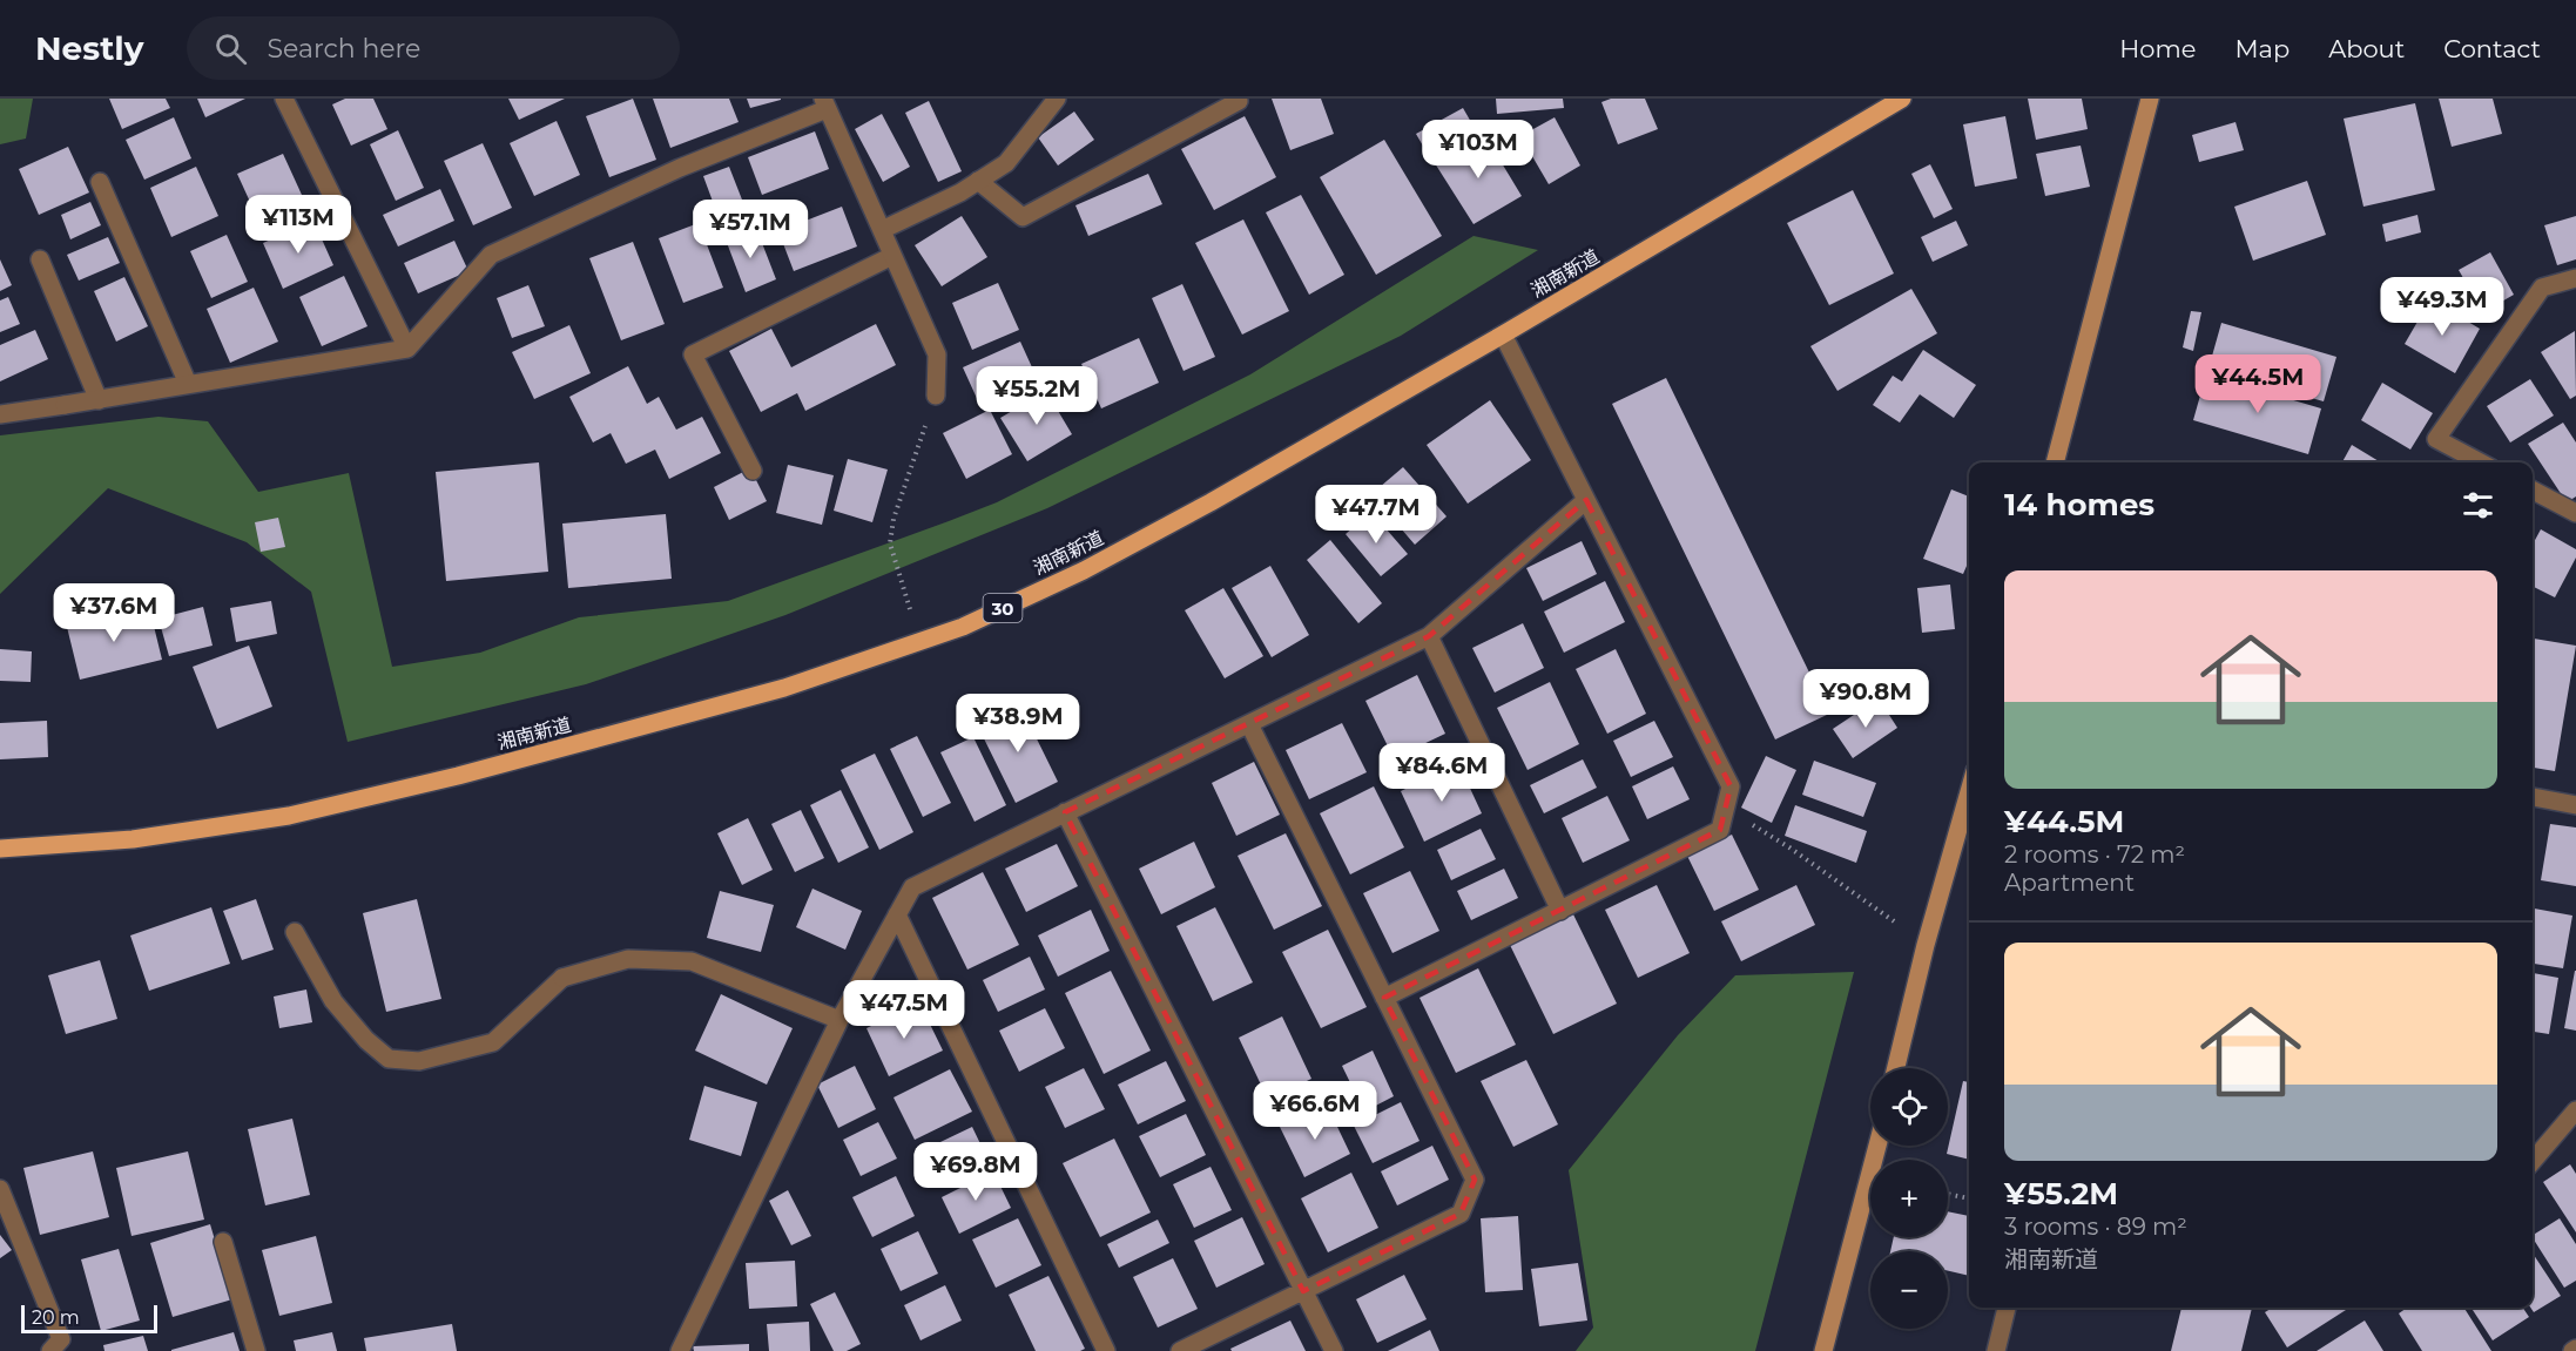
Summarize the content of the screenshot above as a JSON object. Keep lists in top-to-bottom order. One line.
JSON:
{"streets":{"main road":["湘南新道","30"]},"scale_bar":"20 m","page":{"header":"Nestly","search":"Search here","nav":["Home","Map","About","Contact"],"price":["¥103M","¥113M","¥57.1M","¥49.3M","¥44.5M","¥55.2M","¥47.7M","¥37.6M","¥90.8M","¥38.9M","¥84.6M","¥47.5M","¥66.6M","¥69.8M"],"heading":"14 homes","list":[{"name":"¥44.5M","note":"2 rooms · 72 m² · Apartment"},{"name":"¥55.2M","note":"3 rooms · 89 m² · 湘南新道"}],"map_buttons":["+","−"],"scale":"20 m"}}
